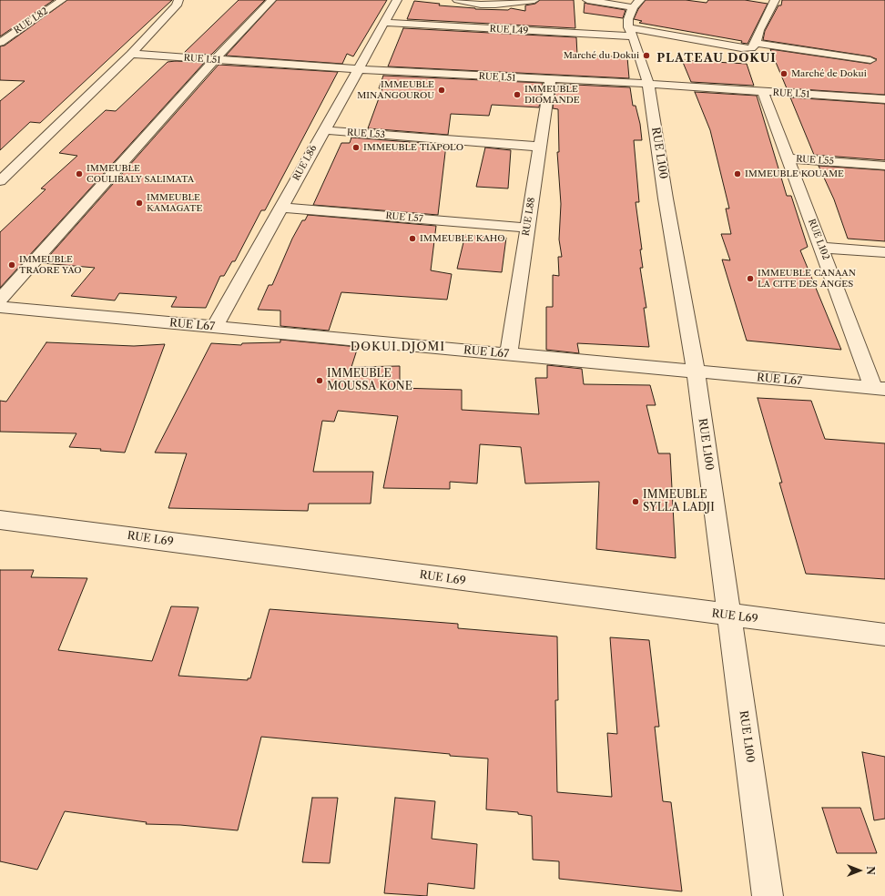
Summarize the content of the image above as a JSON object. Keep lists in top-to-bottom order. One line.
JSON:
{"streets":{"street":["RUE L82","RUE L49","RUE L51","RUE L53","RUE L100","RUE L55","RUE L86","RUE L88","RUE L57","RUE L102","RUE L67","RUE L69"]},"crossings":[["RUE L49","RUE L100"],["RUE L49","RUE L86"],["RUE L51","RUE L100"],["RUE L51","RUE L86"],["RUE L51","RUE L88"],["RUE L51","RUE L102"],["RUE L53","RUE L86"],["RUE L53","RUE L88"],["RUE L100","RUE L67"],["RUE L100","RUE L69"],["RUE L55","RUE L102"],["RUE L86","RUE L57"],["RUE L86","RUE L67"],["RUE L88","RUE L57"],["RUE L88","RUE L67"],["RUE L102","RUE L67"]],"districts":["PLATEAU DOKUI","DOKUI DJOMI"],"places":["Marché du Dokui","Marché de Dokui","IMMEUBLE MINANGOUROU","IMMEUBLE DIOMANDE","IMMEUBLE TIAPOLO","IMMEUBLE COULIBALY SALIMATA","IMMEUBLE KOUAME","IMMEUBLE KAMAGATE","IMMEUBLE KAHO","IMMEUBLE TRAORE YAO","IMMEUBLE CANAAN LA CITE DES ANGES","IMMEUBLE MOUSSA KONE","IMMEUBLE SYLLA LADJI"],"north":"right"}
